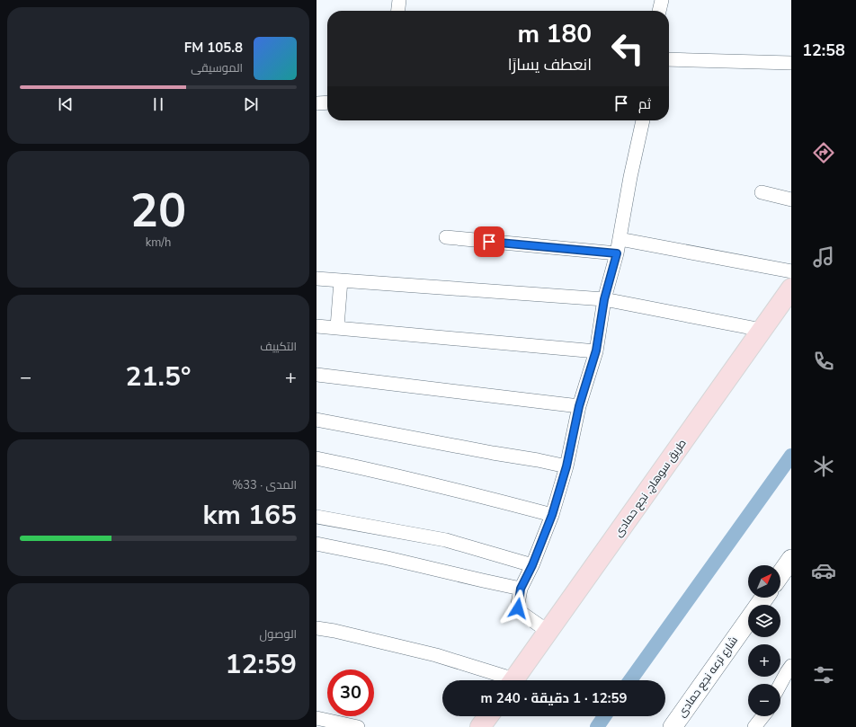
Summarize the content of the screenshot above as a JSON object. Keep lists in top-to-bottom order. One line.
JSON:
{"streets":{"main road":["طريق سوهاج, نجع حمادى"],"street":["شارع ترعه نجع حمادى"]},"north":"top right","page":{"tabs":"12:58","turn":["180 m","انعطف يسارًا"],"song":["105.8 FM","الموسيقى"],"then":"ثم","tile":[["20","km/h"],"التكييف",["المدى · 33%","165 km"],["الوصول","12:59"]],"heat":["−","21.5°","+"],"map_buttons":["+","−"],"limit":"30","trip":"12:59 · 1 دقيقة · 240 m"}}
